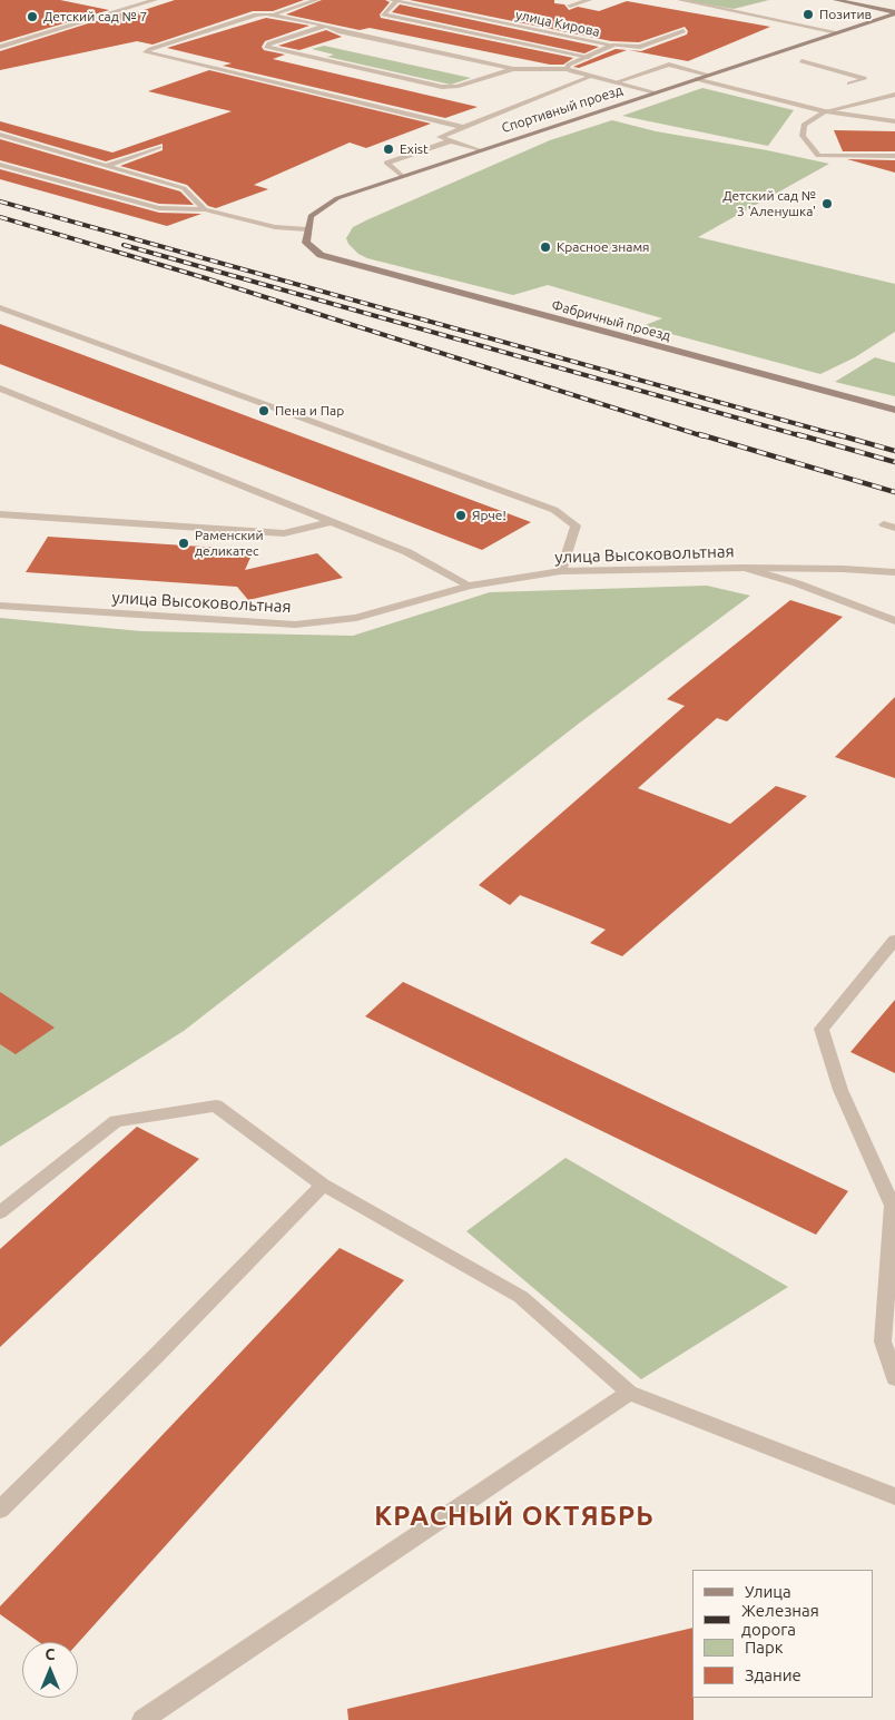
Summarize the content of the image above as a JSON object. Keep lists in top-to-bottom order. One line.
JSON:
{"streets":{"main road":["Спортивный проезд","Фабричный проезд"],"street":["улица Кирова","улица Высоковольтная"]},"crossings":[["Спортивный проезд","Фабричный проезд"]],"districts":["КРАСНЫЙ ОКТЯБРЬ"],"places":["Позитив","Детский сад № 7","Exist","Детский сад № 3 'Аленушка'","Красное знамя","Пена и Пар","Ярче!","Раменский деликатес"],"legend":["Улица","Железная дорога","Парк","Здание"],"north":"top"}
